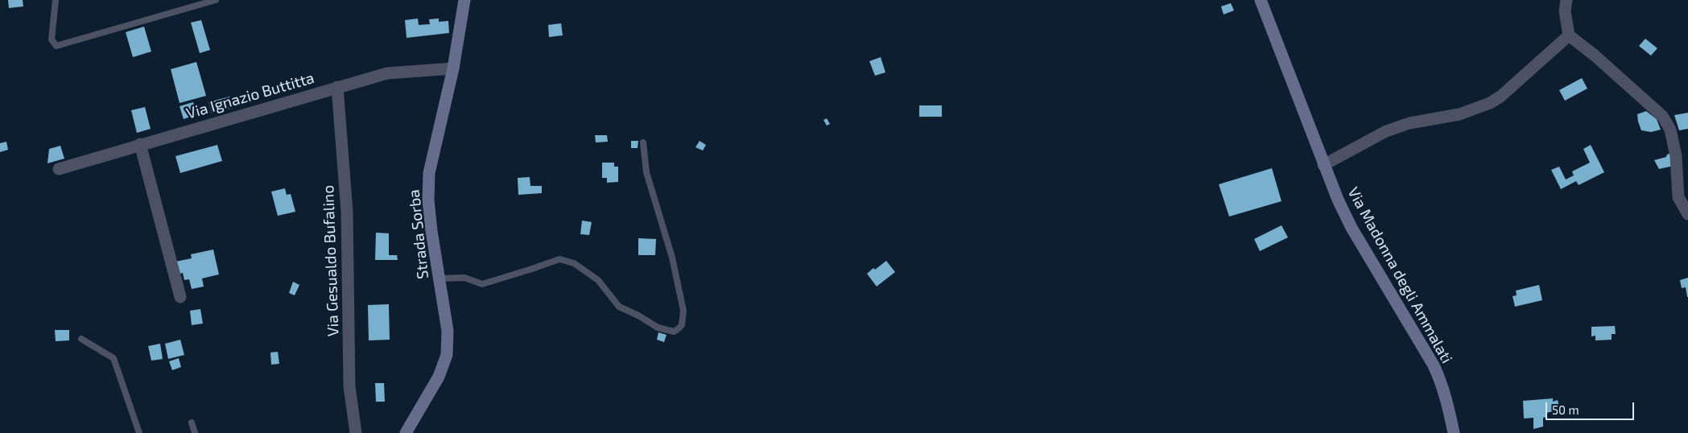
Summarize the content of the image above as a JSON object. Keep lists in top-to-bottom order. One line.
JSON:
{"streets":{"street":["Via Ignazio Buttitta","Strada Sorba","Via Gesualdo Bufalino","Via Madonna degli Ammalati"]},"crossings":[["Via Ignazio Buttitta","Strada Sorba"],["Via Ignazio Buttitta","Via Gesualdo Bufalino"]],"scale_bar":"50 m"}
